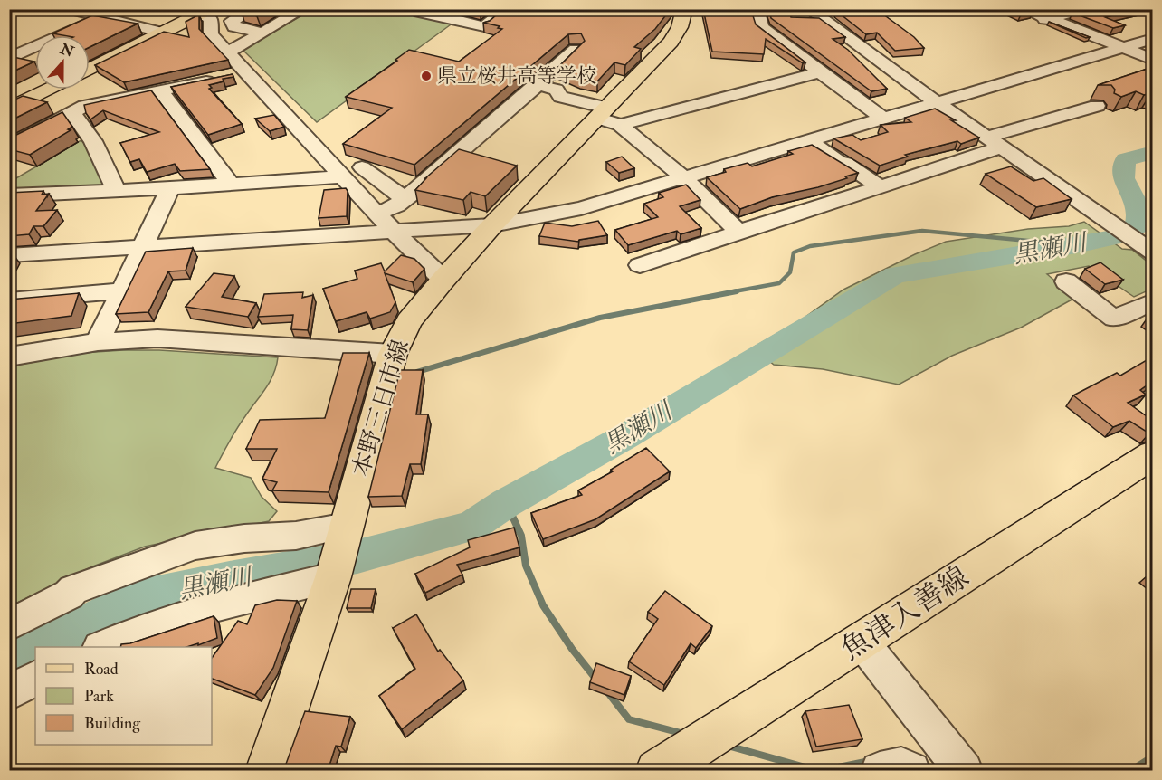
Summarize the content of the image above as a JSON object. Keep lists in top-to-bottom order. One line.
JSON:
{"streets":{"main road":["本野三日市線","魚津入善線"]},"water":["黒瀬川"],"places":["県立桜井高等学校"],"legend":["Road","Park","Building"],"north":"top"}
